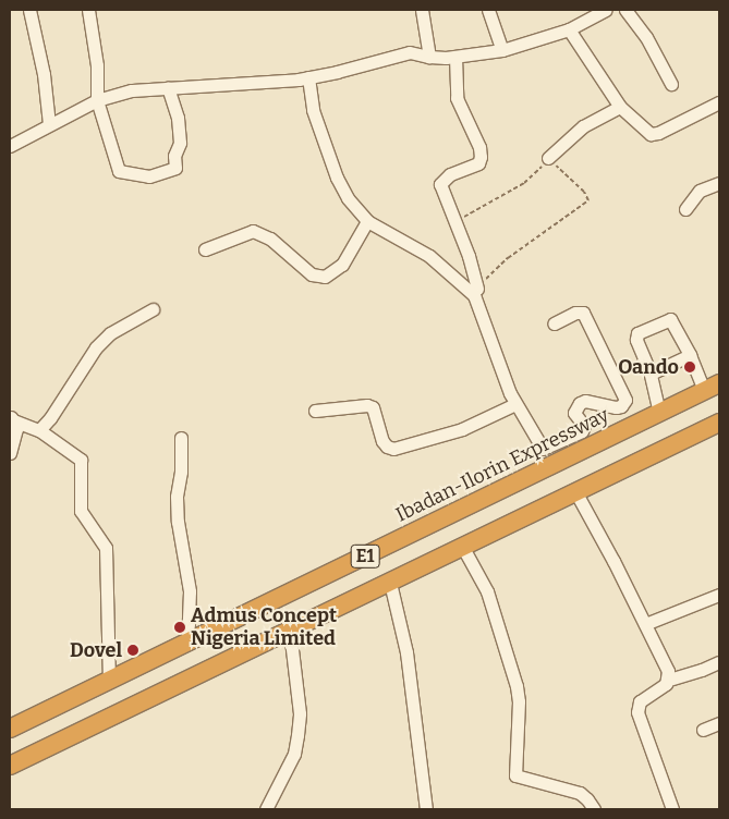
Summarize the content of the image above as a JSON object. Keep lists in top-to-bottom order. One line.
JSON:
{"streets":{"highway":["Ibadan-Ilorin Expressway","E1"]},"places":["Oando","Admus Concept Nigeria Limited","Dovel"]}
